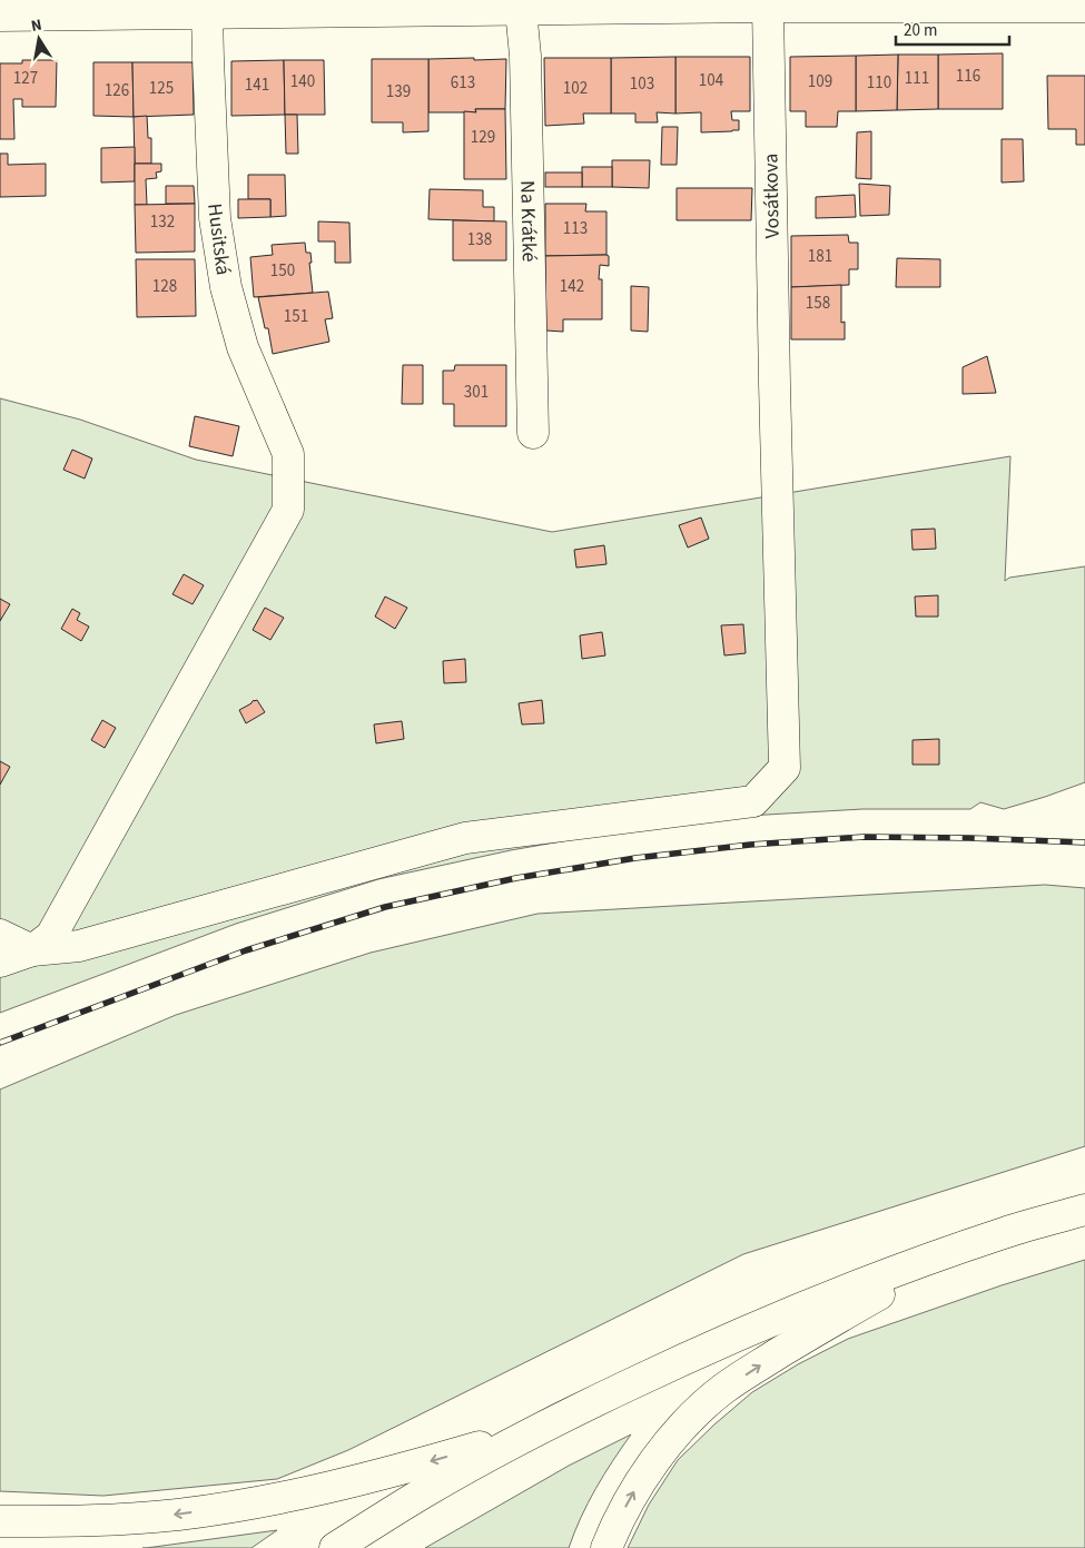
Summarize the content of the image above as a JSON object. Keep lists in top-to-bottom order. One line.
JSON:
{"streets":{"street":["Vosátkova","Na Krátké","Husitská"]},"crossings":[["Vosátkova","Husitská"]],"house_numbers":["116","127","111","104","140","109","613","110","103","141","125","102","126","139","129","132","113","138","181","150","128","142","158","151","301"],"scale_bar":"20 m","north":"top"}
